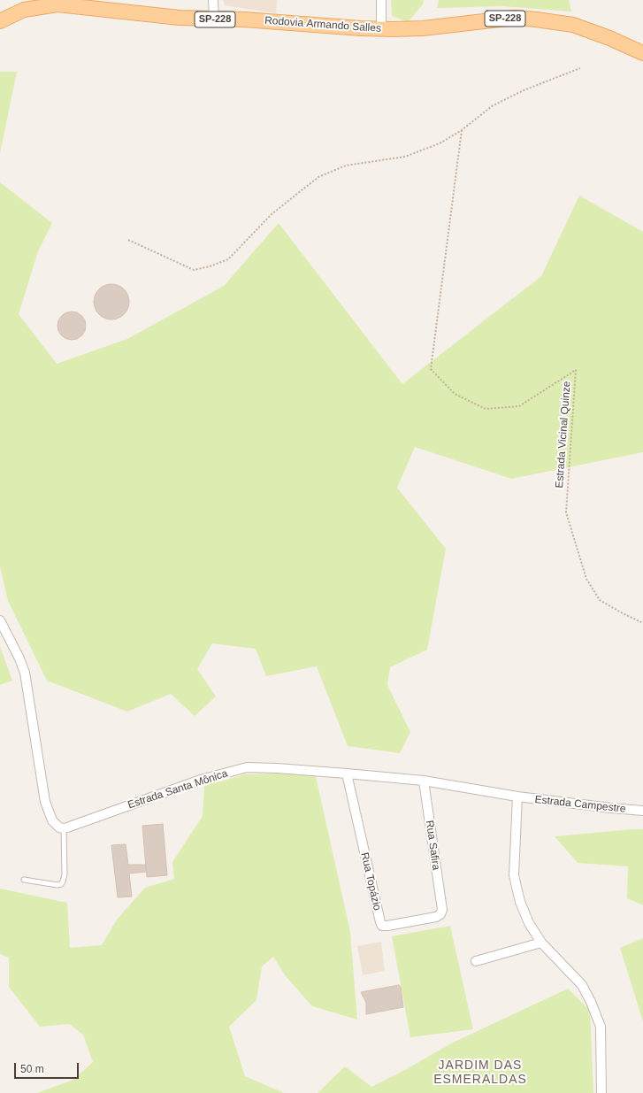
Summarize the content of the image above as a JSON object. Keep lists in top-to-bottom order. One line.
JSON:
{"streets":{"main road":["SP-228","Rodovia Armando Salles"],"street":["Estrada Santa Mônica","Estrada Campestre","Rua Safira","Rua Topázio"],"path":["Estrada Vicinal Quinze"]},"crossings":[["Estrada Santa Mônica","Estrada Campestre"],["Estrada Santa Mônica","Rua Safira"],["Estrada Santa Mônica","Rua Topázio"],["Rua Safira","Rua Topázio"]],"districts":["JARDIM DAS ESMERALDAS"],"scale_bar":"50 m"}
